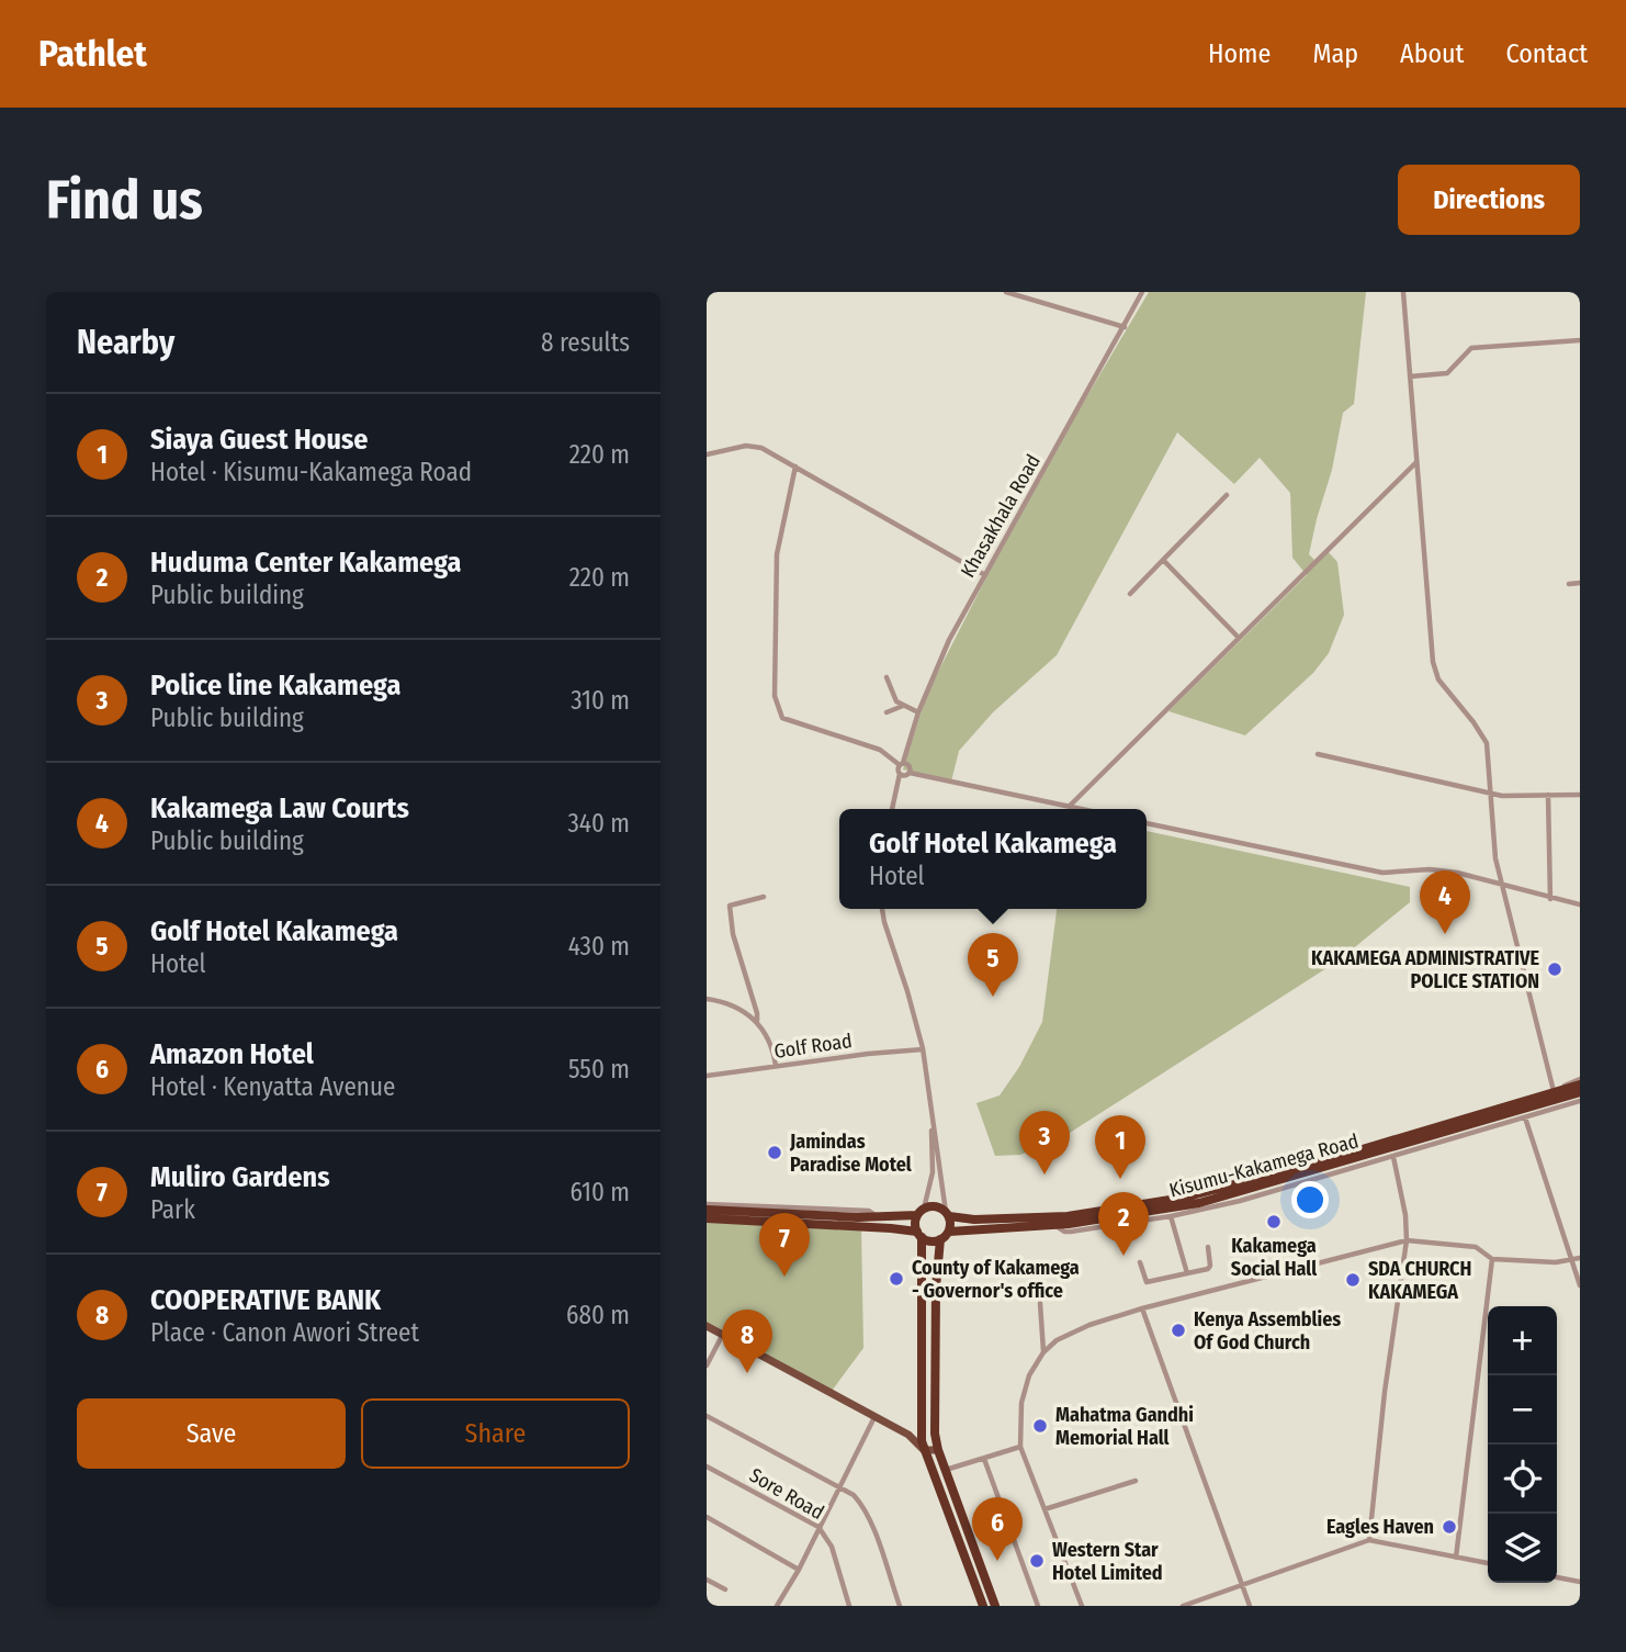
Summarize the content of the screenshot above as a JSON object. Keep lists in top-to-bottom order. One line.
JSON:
{"streets":{"highway":["Kisumu-Kakamega Road"],"street":["Khasakhala Road","Golf Road","Sore Road"]},"places":["KAKAMEGA ADMINISTRATIVE POLICE STATION","Jamindas Paradise Motel","Kakamega Social Hall","County of Kakamega - Governor's office","SDA CHURCH KAKAMEGA","Kenya Assemblies Of God Church","Mahatma Gandhi Memorial Hall","Eagles Haven","Western Star Hotel Limited"],"page":{"header":"Pathlet","nav":["Home","Map","About","Contact"],"buttons":["Directions",["Save","Share"]],"title":"Find us","heading":["Nearby","8 results"],"list":[{"mark":"1","name":"Siaya Guest House","note":"Hotel · Kisumu-Kakamega Road","value":"220 m"},{"mark":"2","name":"Huduma Center Kakamega","note":"Public building","value":"220 m"},{"mark":"3","name":"Police line Kakamega","note":"Public building","value":"310 m"},{"mark":"4","name":"Kakamega Law Courts","note":"Public building","value":"340 m"},{"mark":"5","name":"Golf Hotel Kakamega","note":"Hotel","value":"430 m"},{"mark":"6","name":"Amazon Hotel","note":"Hotel · Kenyatta Avenue","value":"550 m"},{"mark":"7","name":"Muliro Gardens","note":"Park","value":"610 m"},{"mark":"8","name":"COOPERATIVE BANK","note":"Place · Canon Awori Street","value":"680 m"}],"popup":["Golf Hotel Kakamega","Hotel"],"pins":["4","5","3","1","2","7","8","6"],"map_buttons":["+","−"]}}
